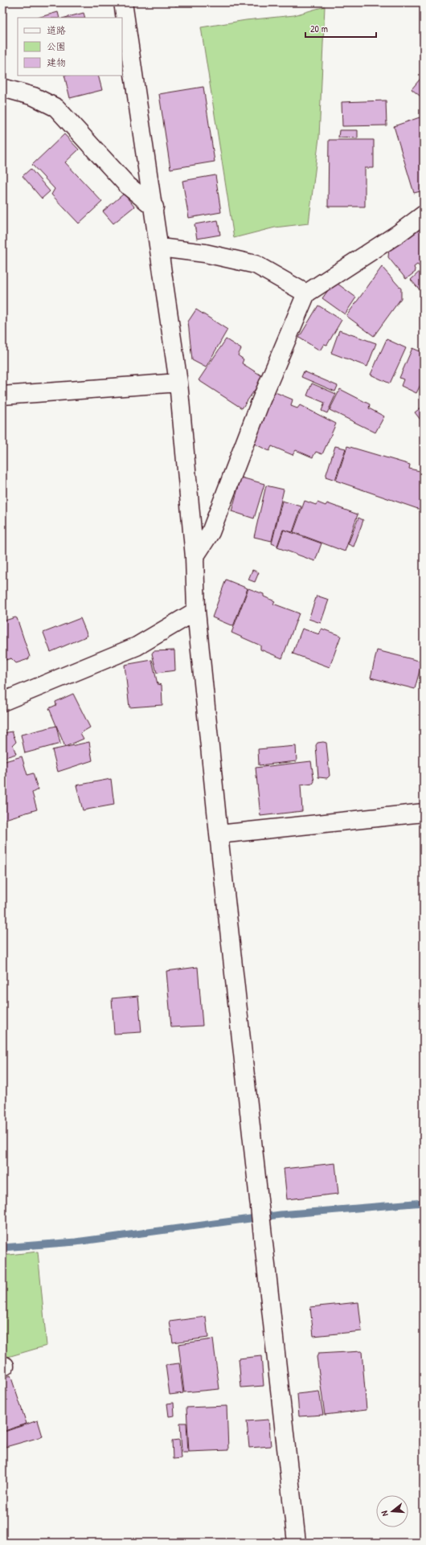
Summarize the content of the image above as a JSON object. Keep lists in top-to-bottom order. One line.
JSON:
{"legend":["道路","公園","建物"],"scale_bar":"20 m","north":"left"}
